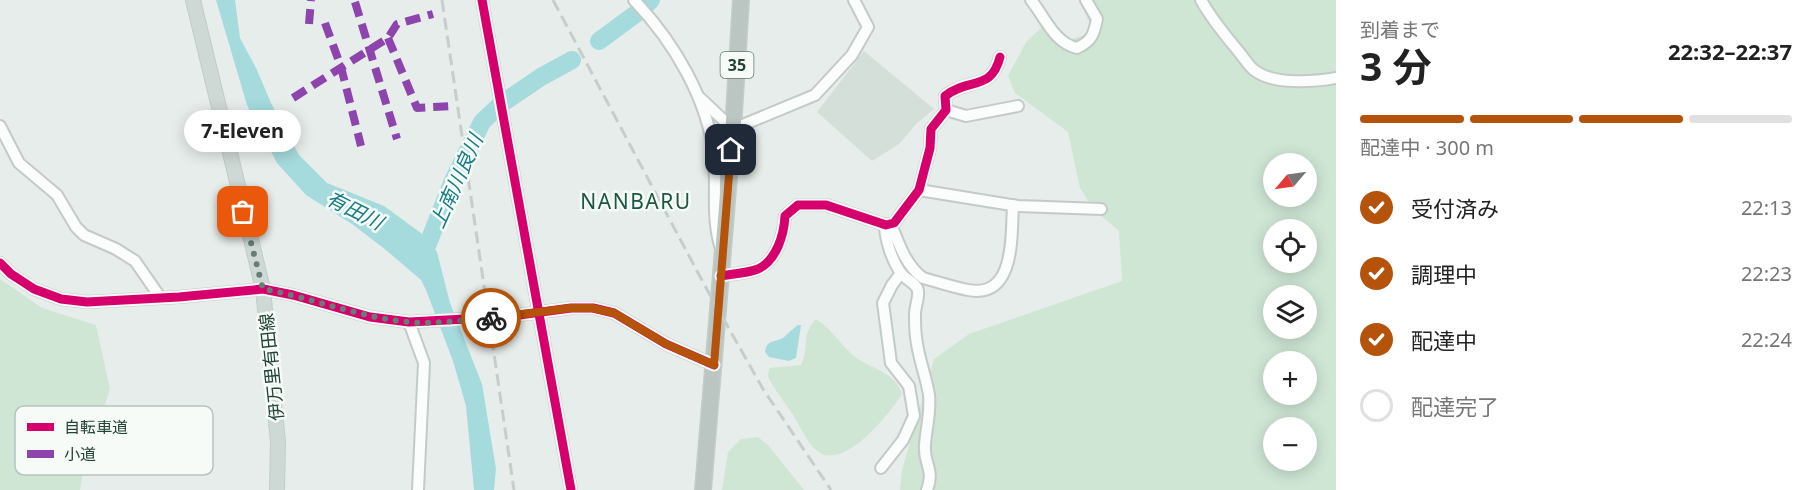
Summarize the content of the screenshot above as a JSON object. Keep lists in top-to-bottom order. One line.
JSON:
{"streets":{"highway":["35"],"main road":["伊万里有田線"]},"districts":["NANBARU"],"water":["上南川良川","有田川"],"places":["7-Eleven"],"legend":["自転車道","小道"],"north":"bottom left","page":{"heading":["3 分","到着まで","22:32–22:37"],"bar":"配達中 · 300 m","bubble":"7-Eleven","map_buttons":["+","−"],"list":[["受付済み","22:13"],["調理中","22:23"],["配達中","22:24"],"配達完了"]}}
